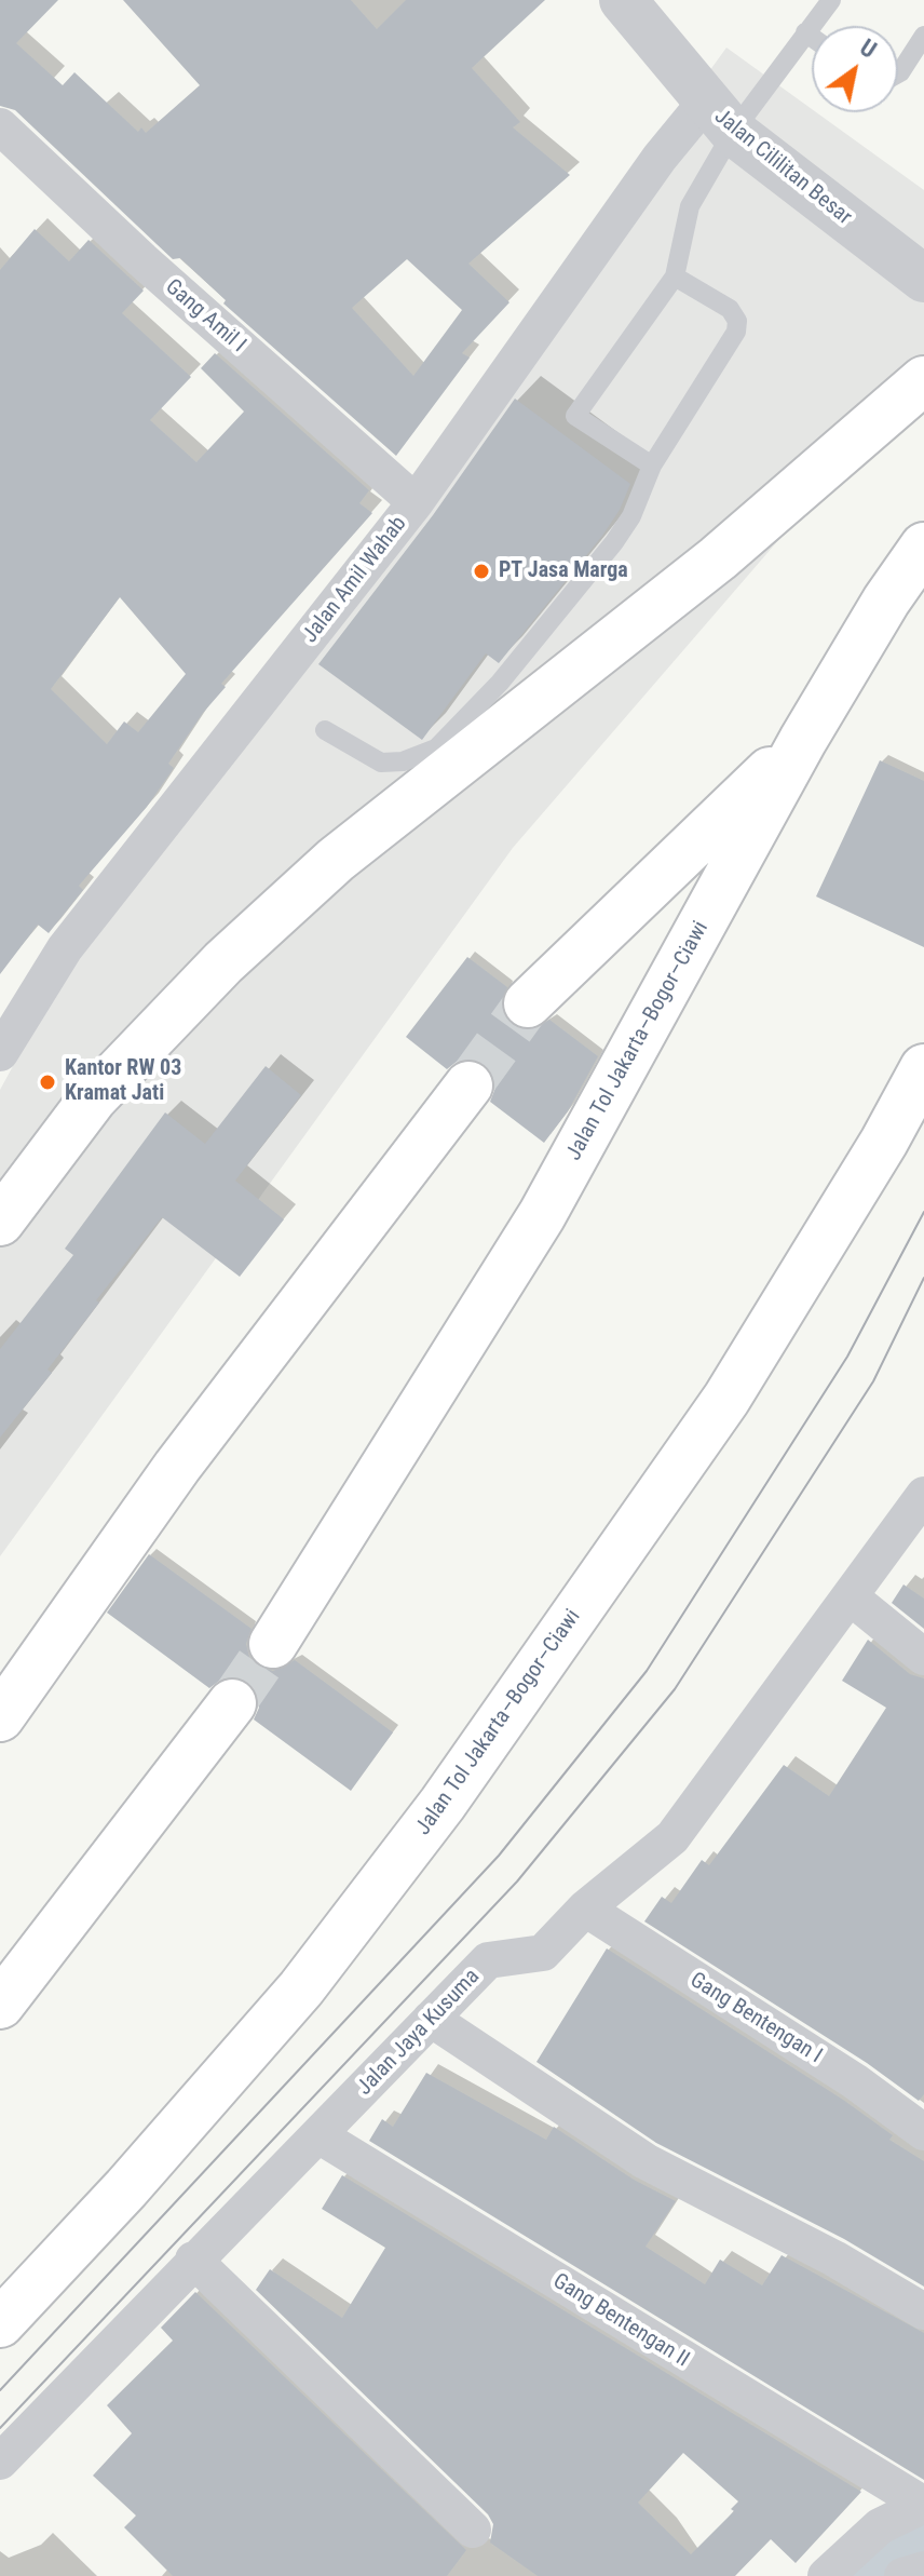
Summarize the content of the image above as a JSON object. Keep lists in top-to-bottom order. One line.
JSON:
{"streets":{"highway":["Jalan Tol Jakarta–Bogor–Ciawi"],"street":["Jalan Cililitan Besar","Gang Amil I","Jalan Amil Wahab","Gang Bentengan I","Jalan Jaya Kusuma","Gang Bentengan II"]},"crossings":[["Jalan Cililitan Besar","Jalan Amil Wahab"],["Gang Amil I","Jalan Amil Wahab"],["Gang Bentengan I","Jalan Jaya Kusuma"],["Jalan Jaya Kusuma","Gang Bentengan II"]],"places":["PT Jasa Marga","Kantor RW 03 Kramat Jati"],"north":"top right"}
